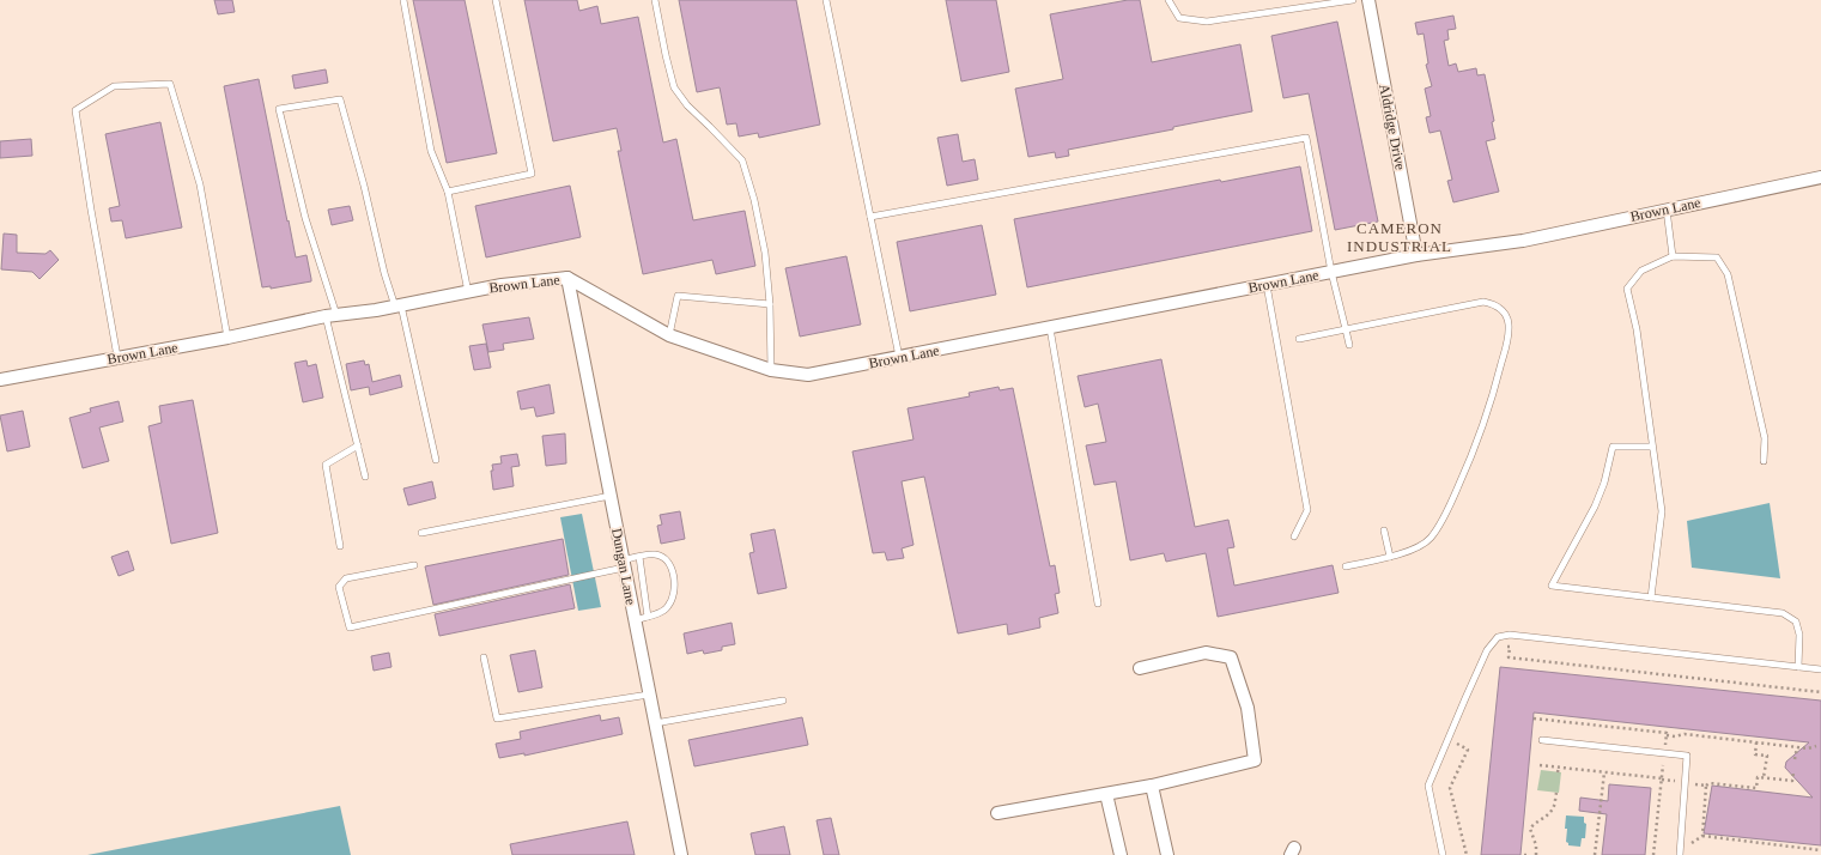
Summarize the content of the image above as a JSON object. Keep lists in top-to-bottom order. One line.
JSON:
{"streets":{"street":["Aldridge Drive","Brown Lane","Dungan Lane"]},"crossings":[["Aldridge Drive","Brown Lane"],["Brown Lane","Dungan Lane"]],"districts":["CAMERON INDUSTRIAL"]}
